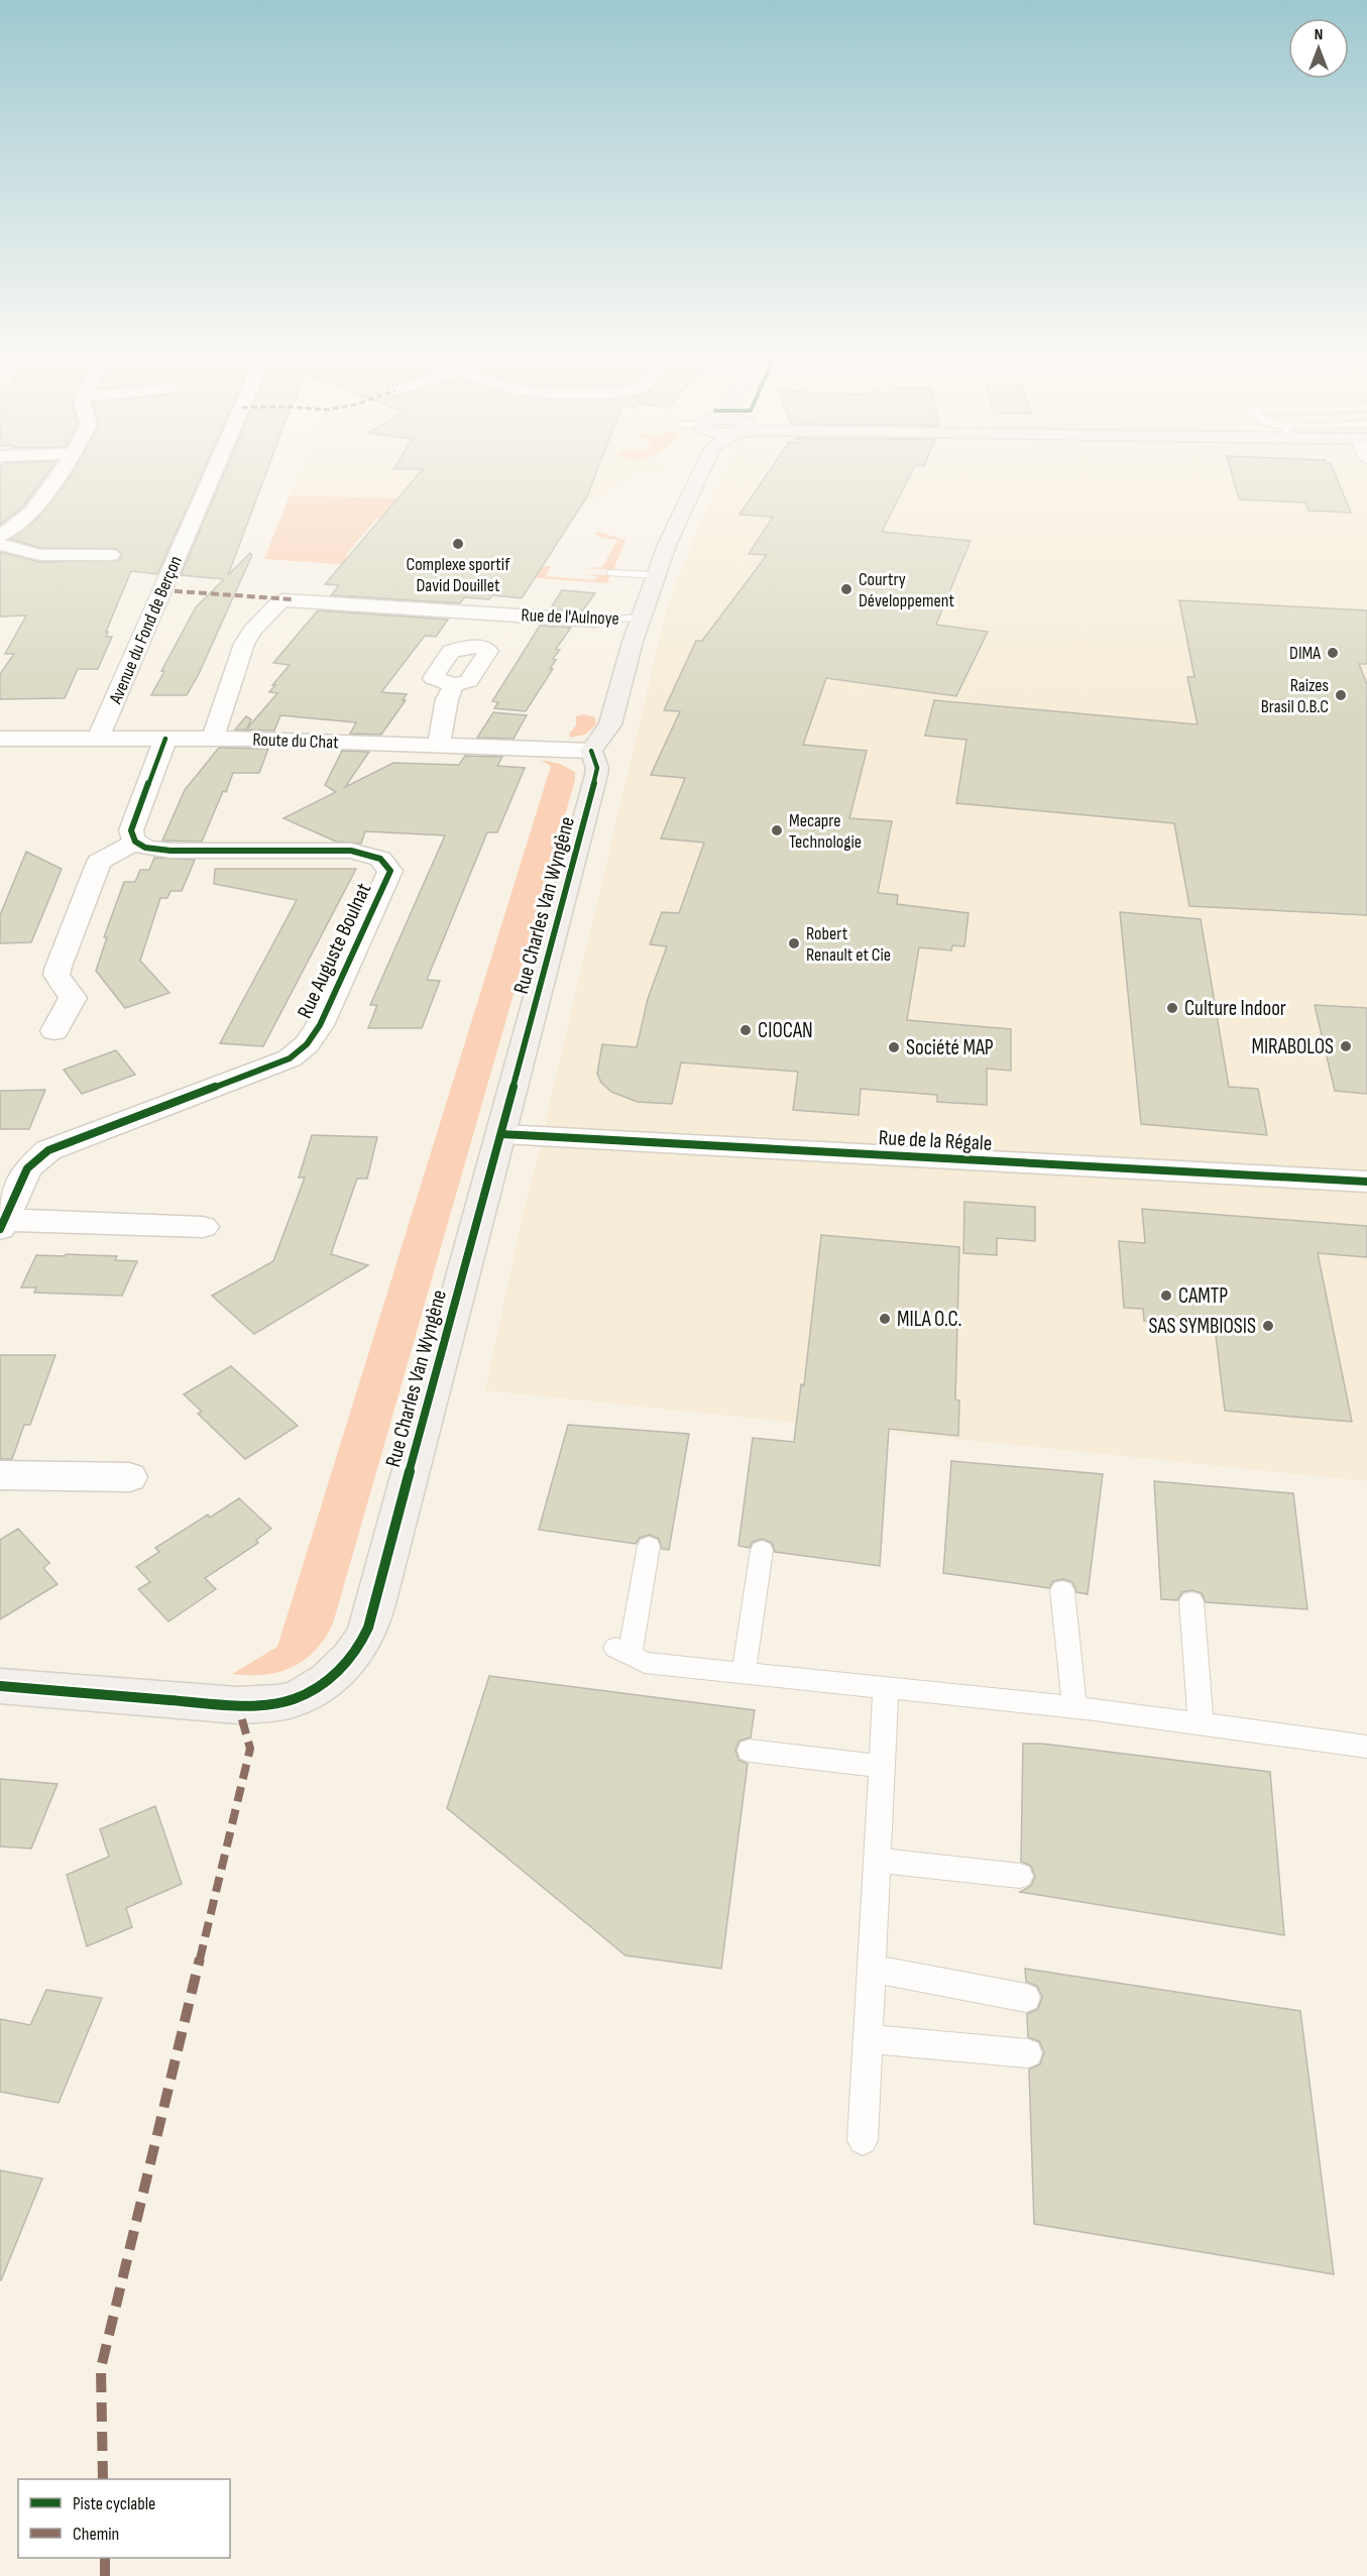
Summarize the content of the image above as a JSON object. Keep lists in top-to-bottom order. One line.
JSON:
{"streets":{"street":["Rue de l'Aulnoye","Avenue du Fond de Berçon","Route du Chat","Rue Charles Van Wyngène","Rue Auguste Boulnat","Rue de la Régale"]},"crossings":[["Rue de l'Aulnoye","Route du Chat"],["Avenue du Fond de Berçon","Route du Chat"],["Route du Chat","Rue Charles Van Wyngène"],["Rue Charles Van Wyngène","Rue de la Régale"]],"places":["Complexe sportif David Douillet","Courtry Développement","DIMA","Raizes Brasil O.B.C","Mecapre Technologie","Robert Renault et Cie","Culture Indoor","CIOCAN","MIRABOLOS","Société MAP","CAMTP","MILA O.C.","SAS SYMBIOSIS"],"legend":["Piste cyclable","Chemin"],"north":"top"}
